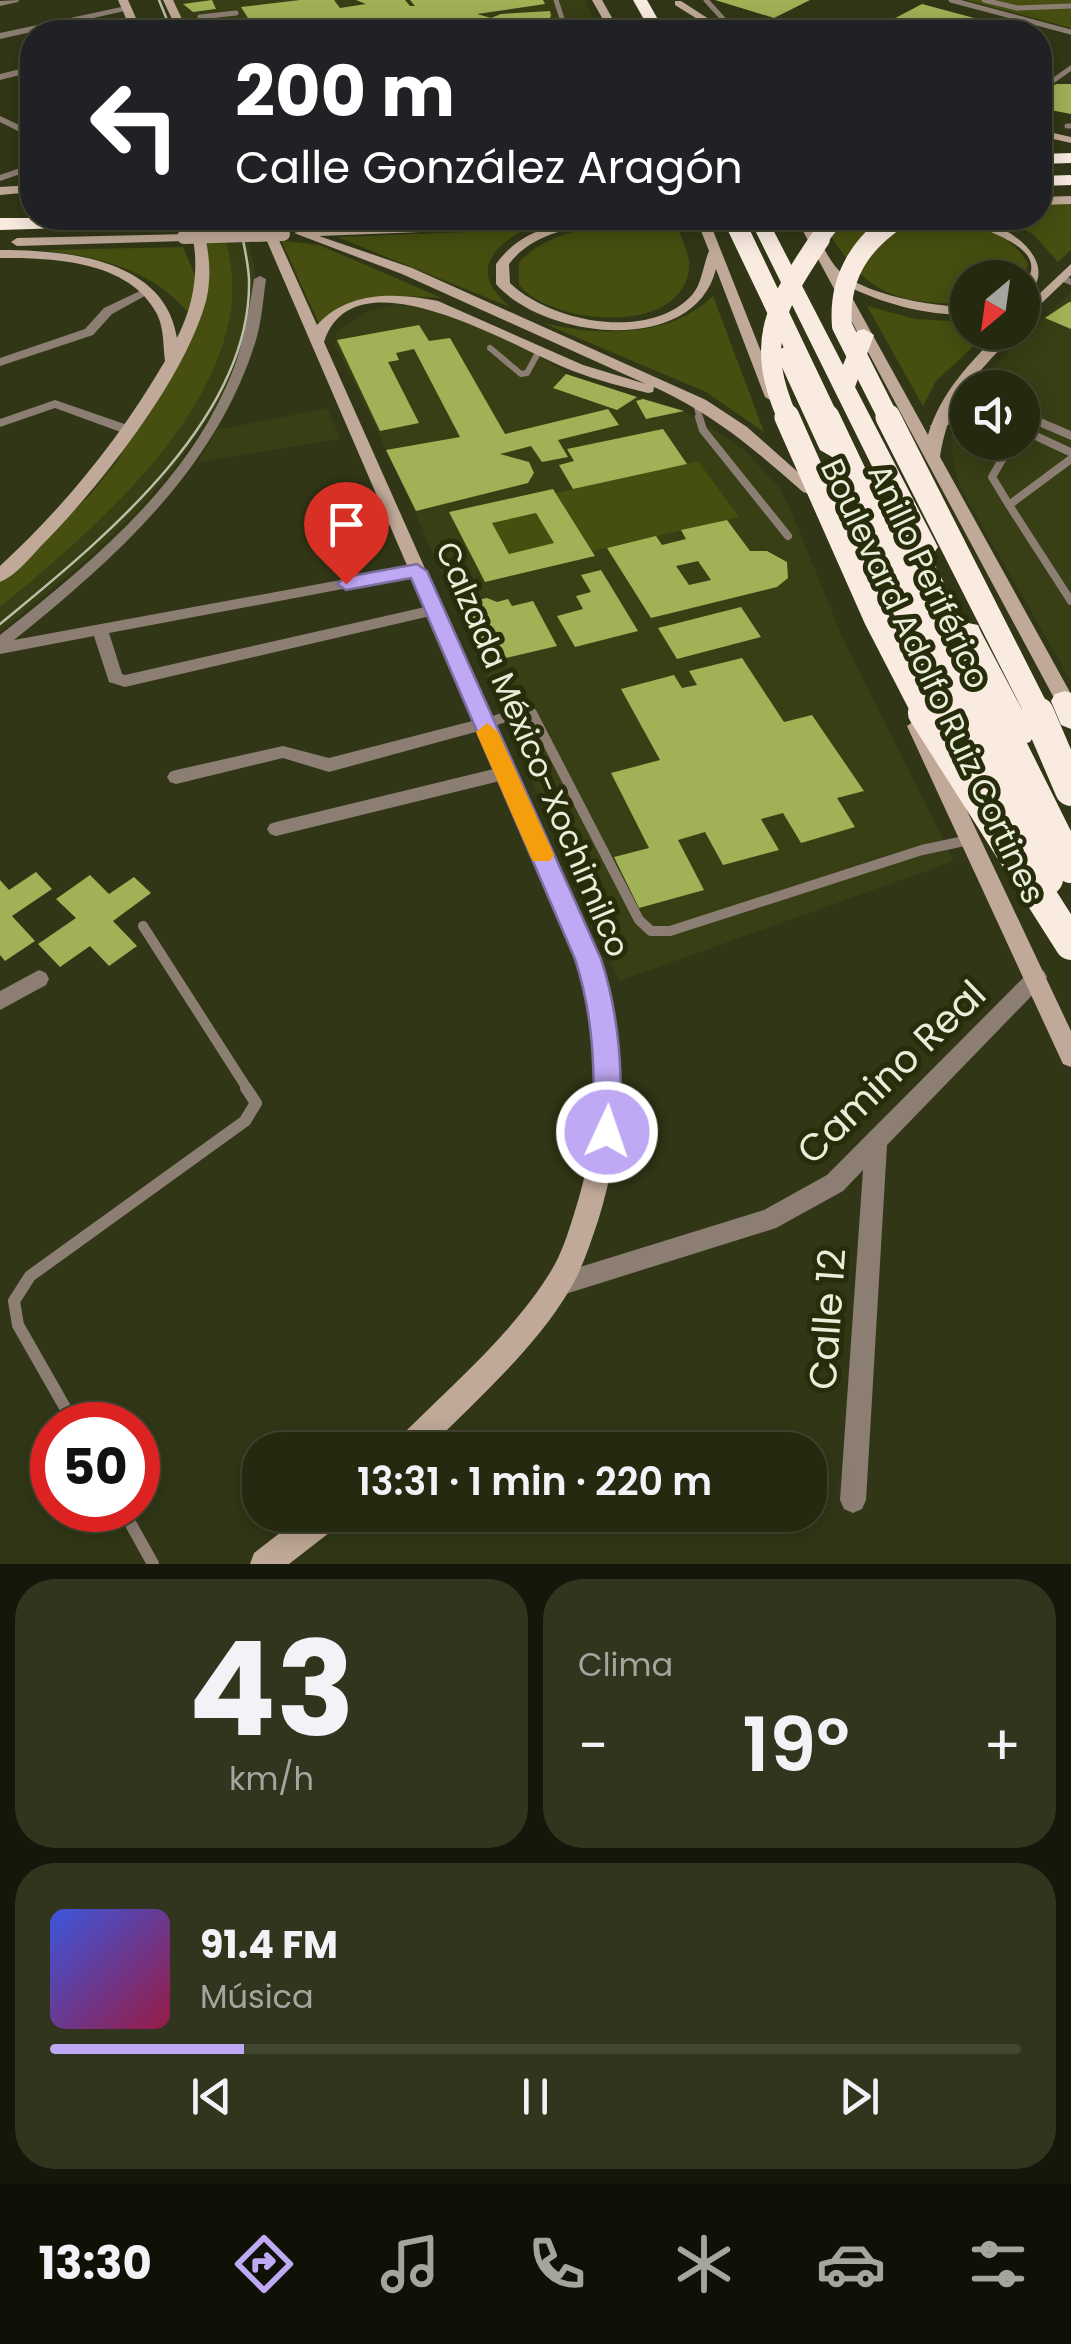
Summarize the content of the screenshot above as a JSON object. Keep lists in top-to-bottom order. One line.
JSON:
{"streets":{"highway":["Anillo Periférico"],"main road":["Boulevard Adolfo Ruiz Cortines","Calzada México-Xochimilco"],"street":["Camino Real","Calle 12"]},"crossings":[["Boulevard Adolfo Ruiz Cortines","Camino Real"],["Calzada México-Xochimilco","Camino Real"],["Camino Real","Calle 12"]],"north":"bottom left","page":{"turn":["200 m","Calle González Aragón"],"limit":"50","trip":"13:31 · 1 min · 220 m","tile":[["43","km/h"],"Clima"],"heat":["−","19°","+"],"song":["91.4 FM","Música"],"tabs":"13:30"}}
